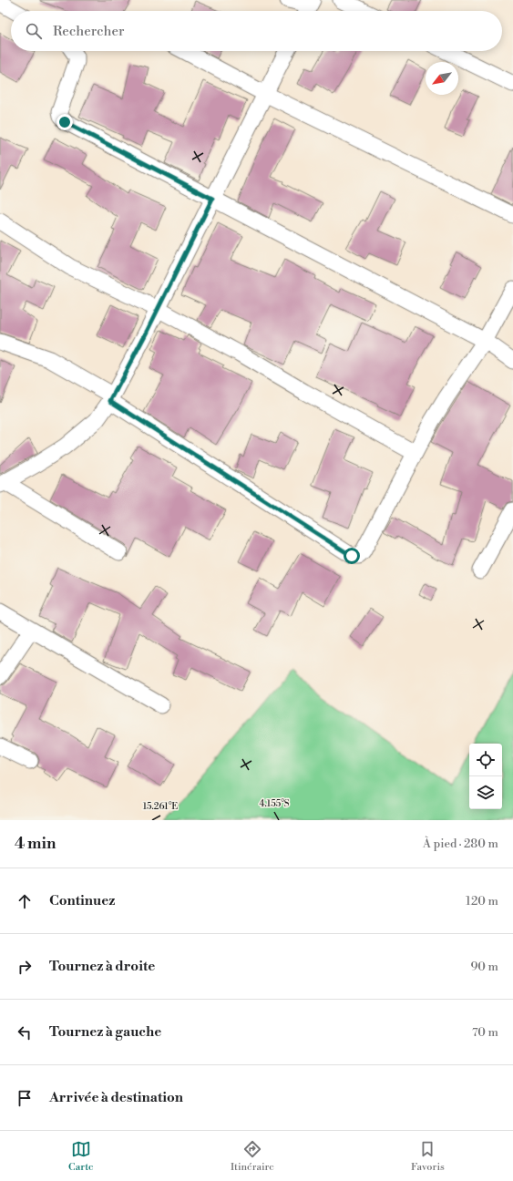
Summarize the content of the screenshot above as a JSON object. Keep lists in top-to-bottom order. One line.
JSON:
{"north":"bottom left","page":{"search":"Rechercher","heading":["4 min","À pied · 280 m"],"list":[["Continuez","120 m"],["Tournez à droite","90 m"],["Tournez à gauche","70 m"],"Arrivée à destination"],"nav":["Carte","Itinéraire","Favoris"]},"coordinates":["4.155°S","15.261°E"]}
